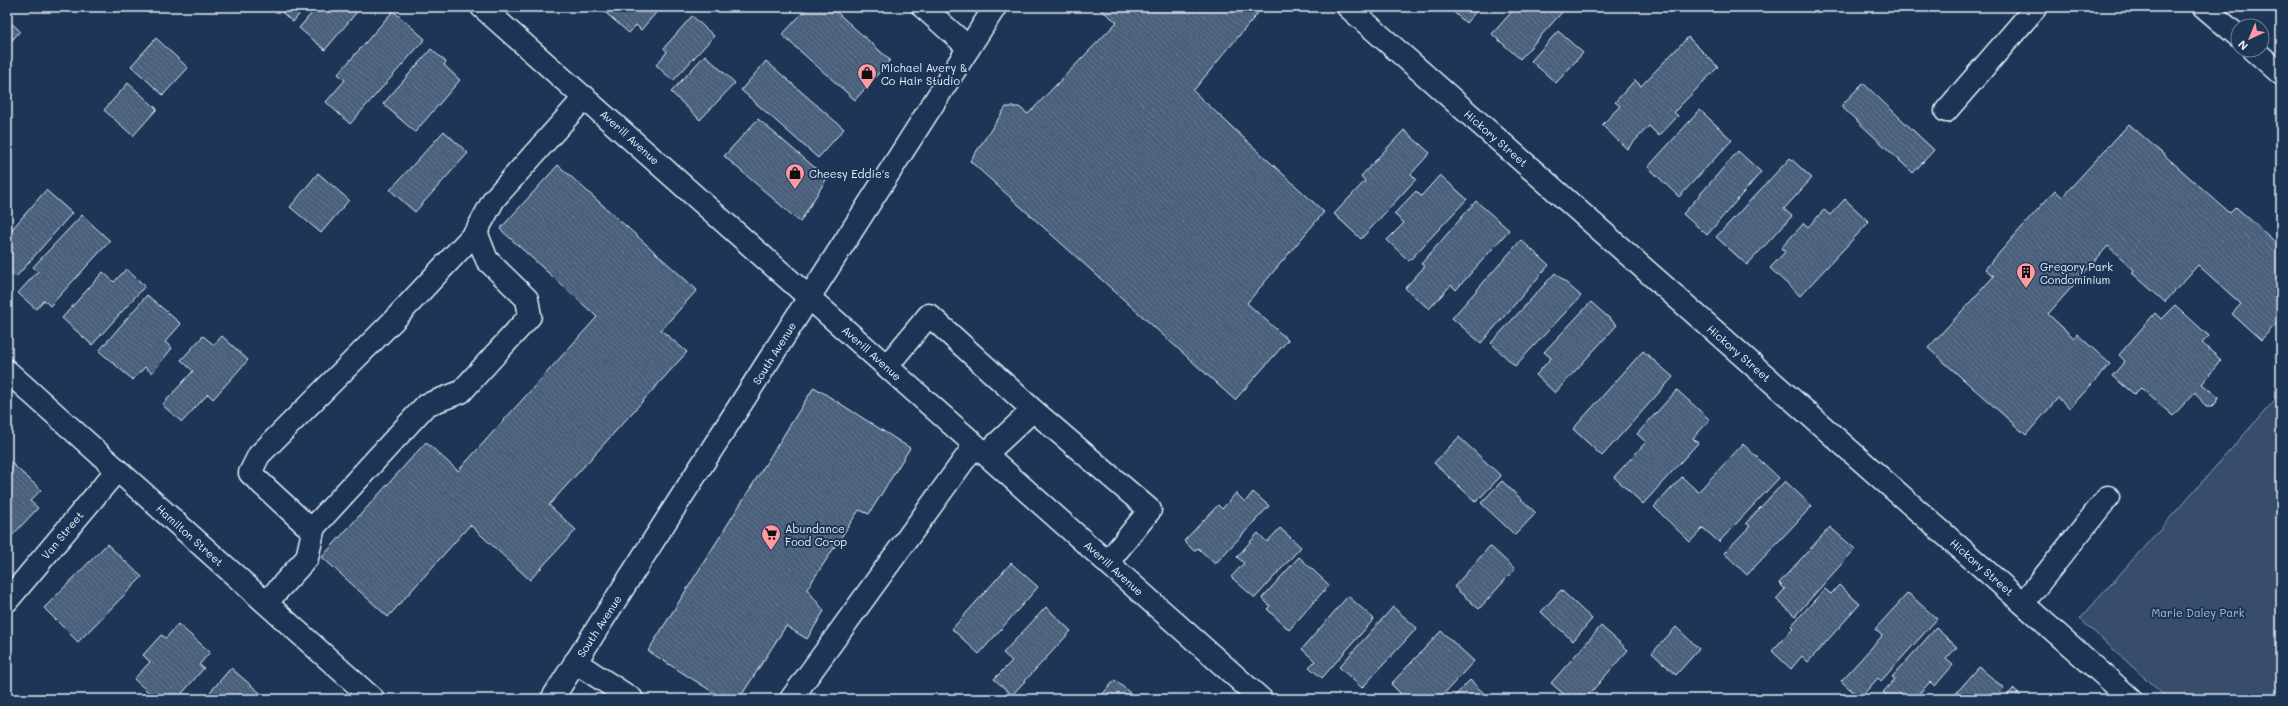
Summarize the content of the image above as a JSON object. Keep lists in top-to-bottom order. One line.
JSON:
{"streets":{"street":["Averill Avenue","Hickory Street","South Avenue","Van Street","Hamilton Street"]},"crossings":[["Averill Avenue","South Avenue"],["Van Street","Hamilton Street"]],"parks":["Marie Daley Park"],"places":{"shop":["Michael Avery & Co Hair Studio","Cheesy Eddie's"],"building":["Gregory Park Condominium"],"supermarket":["Abundance Food Co-op"]},"north":"bottom left"}
